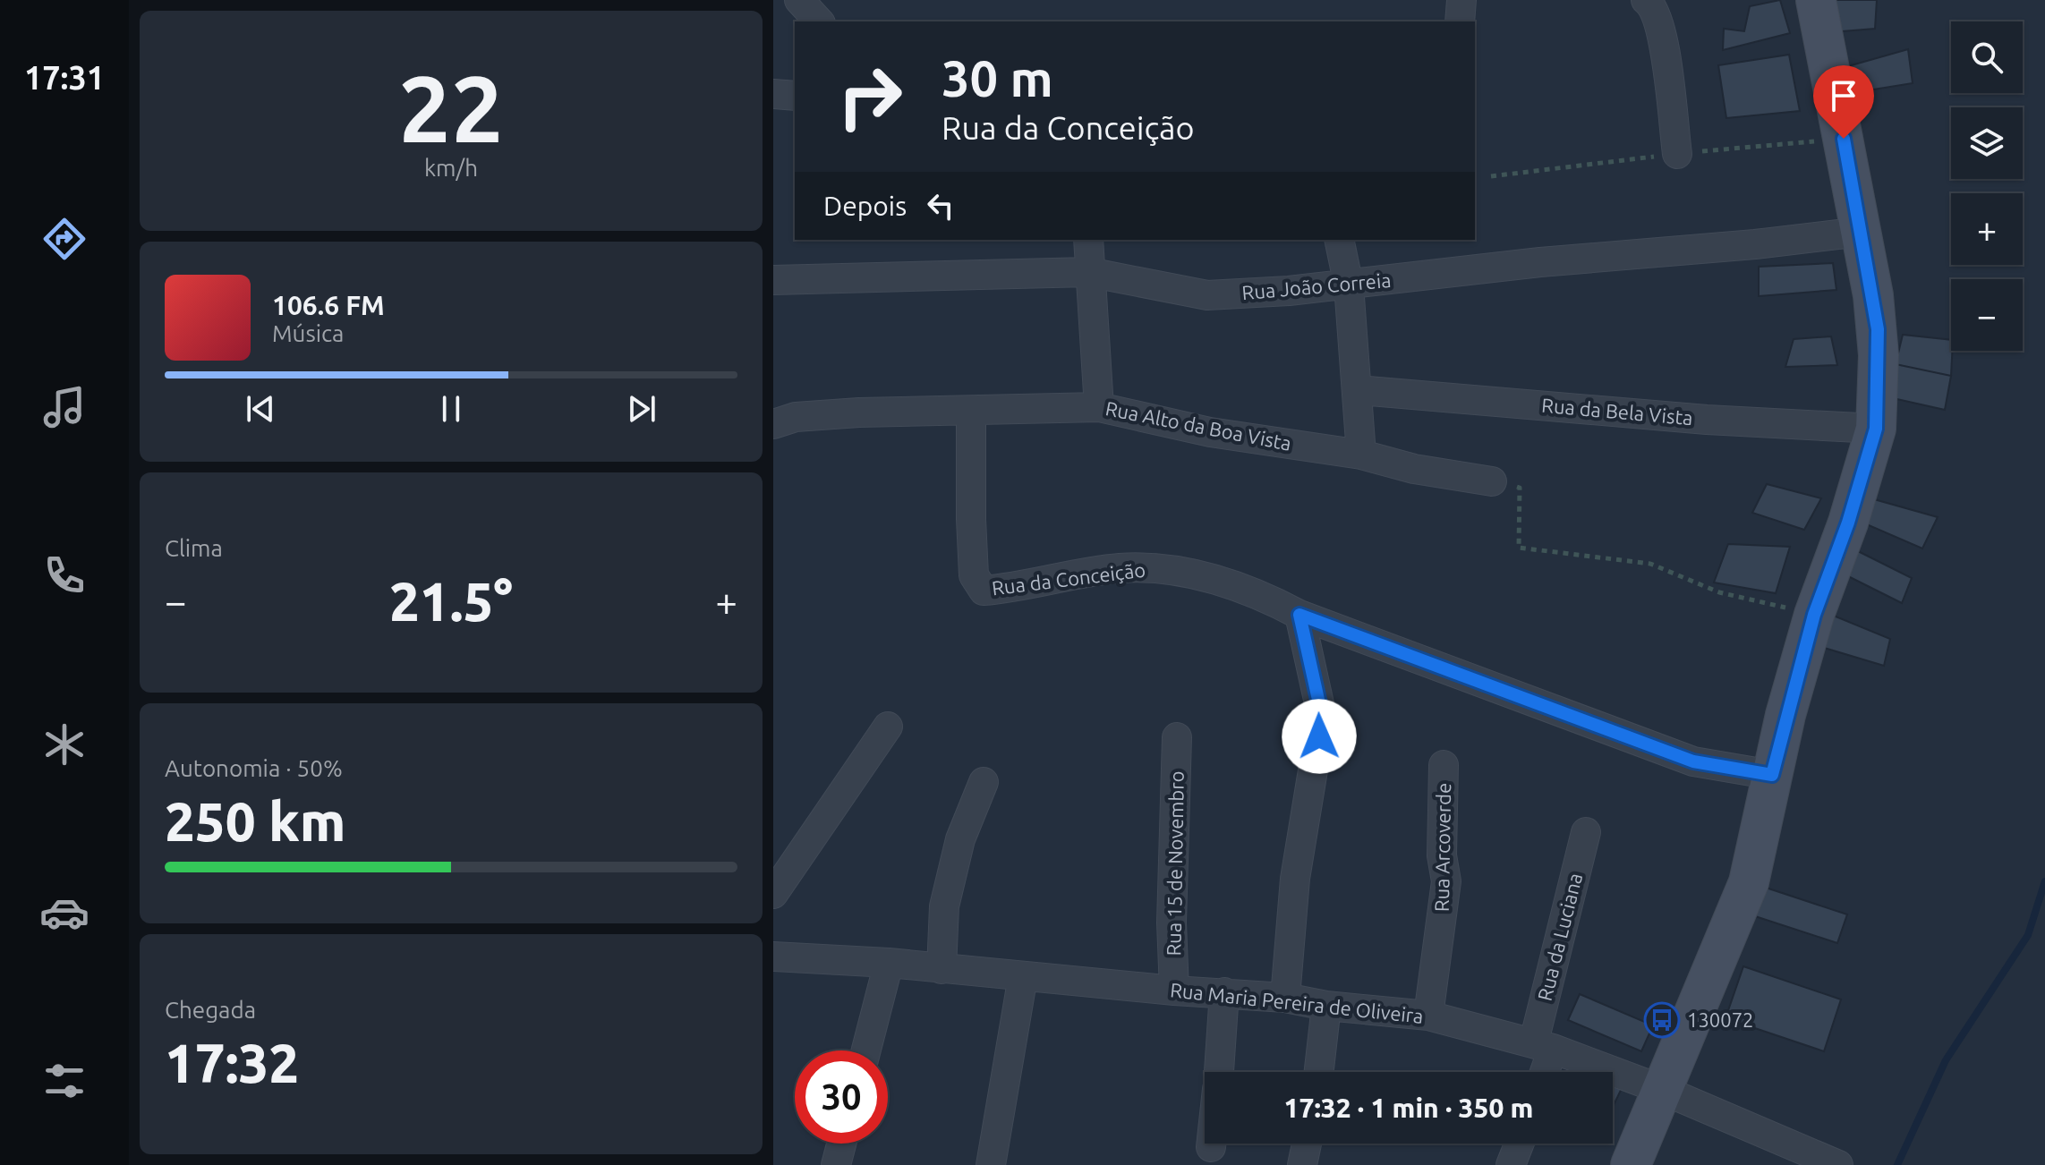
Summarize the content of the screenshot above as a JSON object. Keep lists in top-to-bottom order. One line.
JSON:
{"streets":{"street":["Rua João Correia","Rua da Bela Vista","Rua Alto da Boa Vista","Rua da Conceição","Rua Arcoverde","Rua 15 de Novembro","Rua da Luciana","Rua Maria Pereira de Oliveira"]},"crossings":[["Rua Alto da Boa Vista","Rua da Conceição"],["Rua Arcoverde","Rua Maria Pereira de Oliveira"],["Rua 15 de Novembro","Rua Maria Pereira de Oliveira"],["Rua da Luciana","Rua Maria Pereira de Oliveira"]],"places":{"bus stop":["130072"]},"page":{"tabs":"17:31","tile":[["22","km/h"],"Clima",["Autonomia · 50%","250 km"],["Chegada","17:32"]],"map_buttons":["+","−"],"turn":["30 m","Rua da Conceição"],"then":"Depois","song":["106.6 FM","Música"],"heat":["−","21.5°","+"],"limit":"30","trip":"17:32 · 1 min · 350 m"}}
